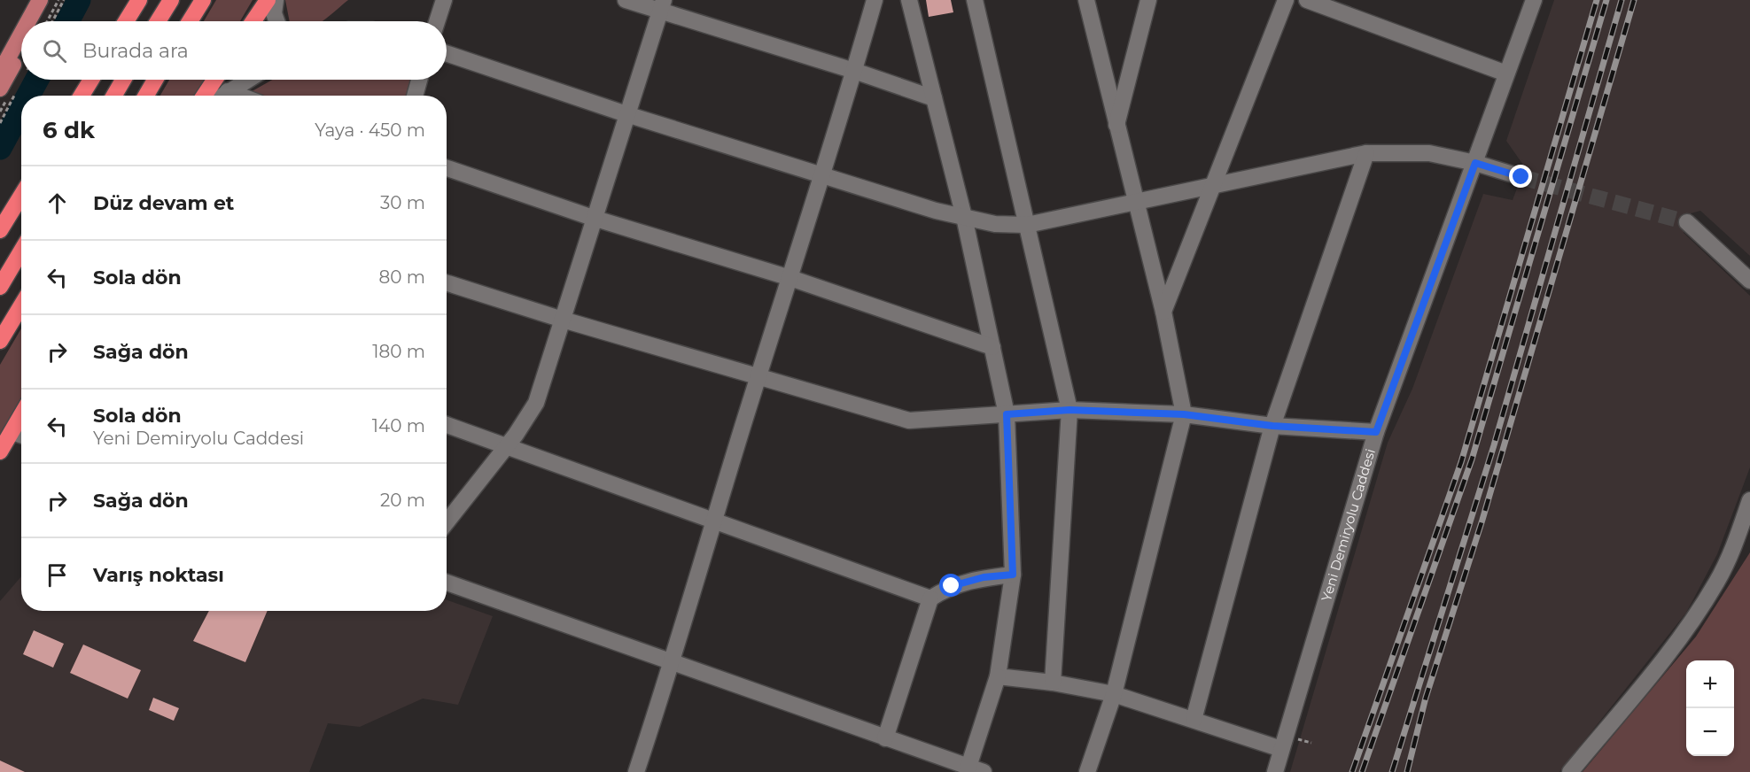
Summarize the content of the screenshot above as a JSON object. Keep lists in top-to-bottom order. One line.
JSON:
{"streets":{"street":["Yeni Demiryolu Caddesi"]},"page":{"search":"Burada ara","heading":["6 dk","Yaya · 450 m"],"list":[["Düz devam et","30 m"],["Sola dön","80 m"],["Sağa dön","180 m"],["Sola dön","Yeni Demiryolu Caddesi","140 m"],["Sağa dön","20 m"],"Varış noktası"],"map_buttons":["+","−"]}}
